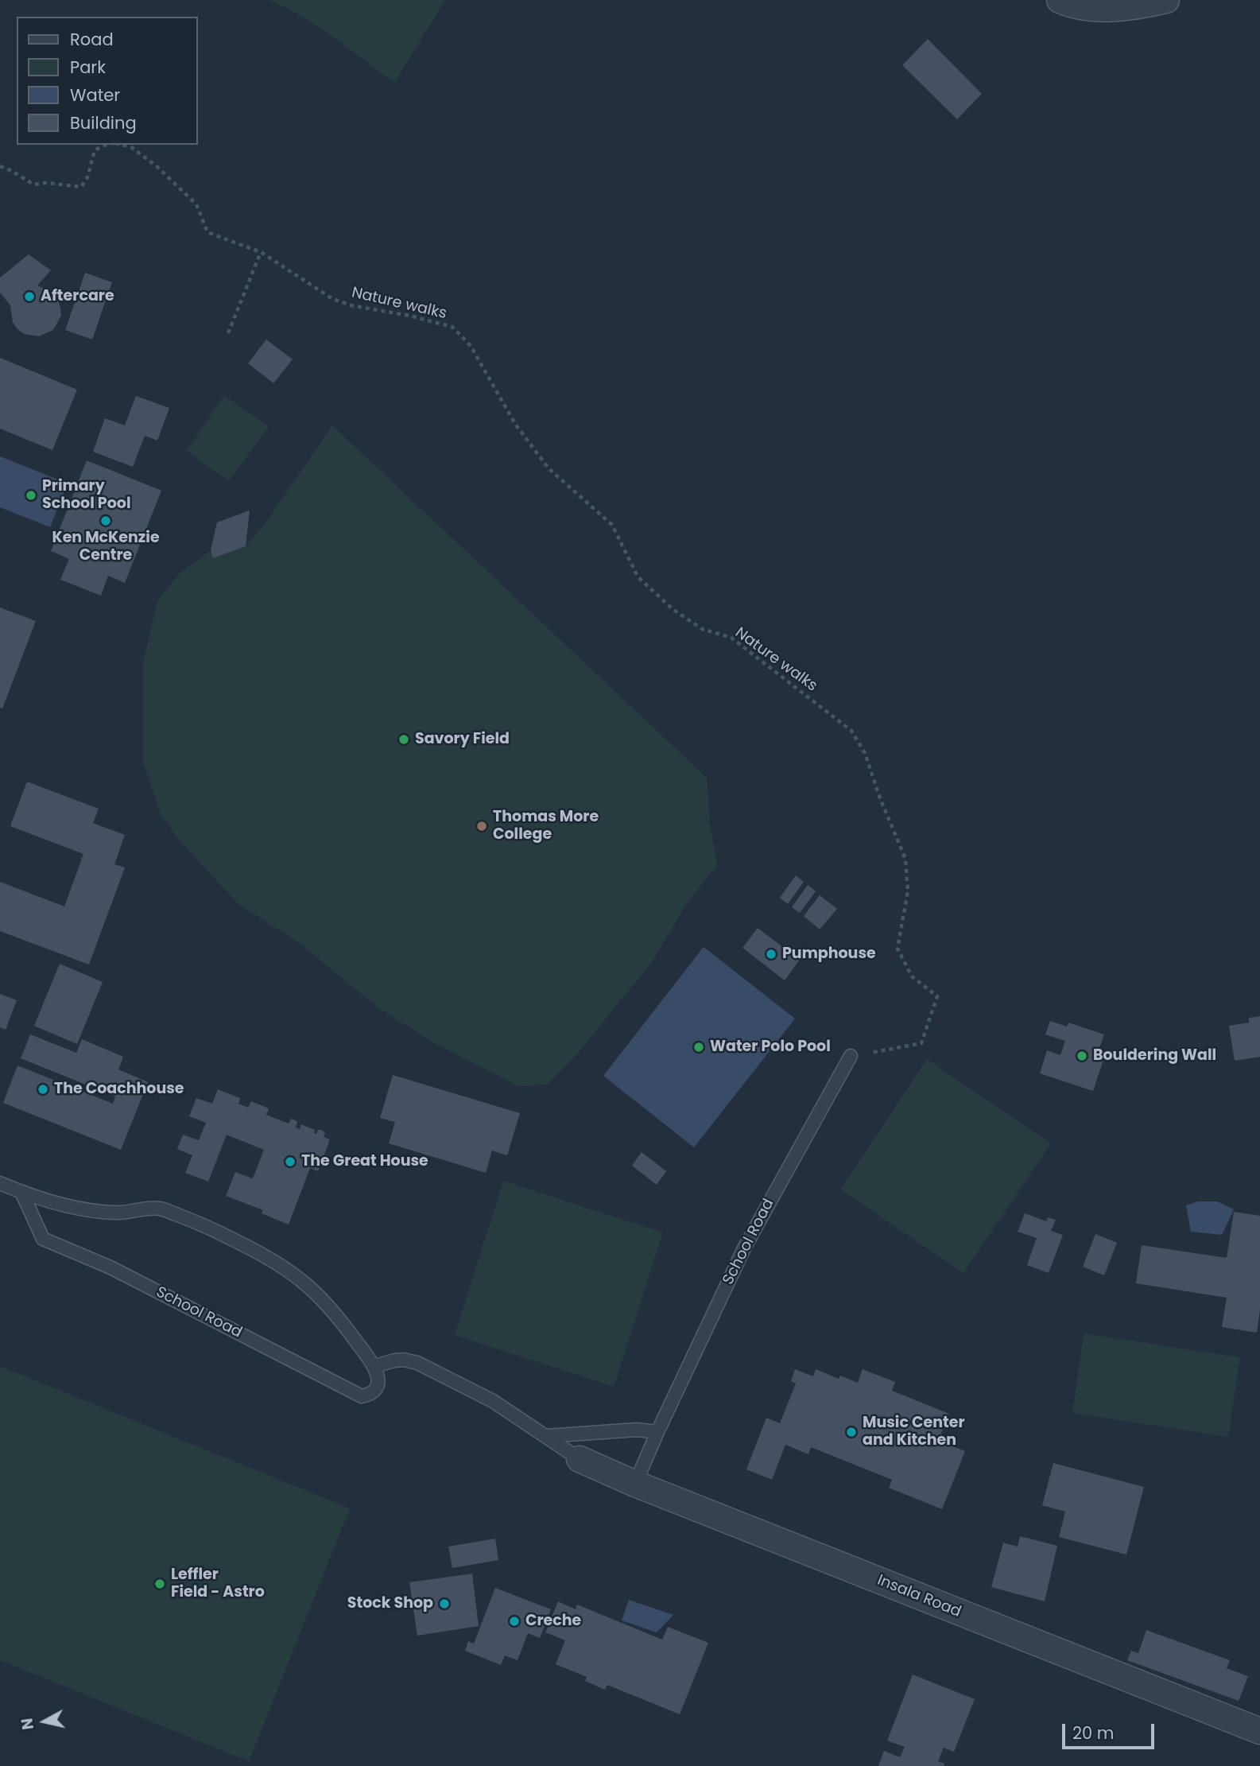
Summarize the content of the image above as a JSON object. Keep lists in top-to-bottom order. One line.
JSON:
{"streets":{"street":["Insala Road"],"lane":["School Road"],"path":["Nature walks"]},"crossings":[["Nature walks","School Road"],["School Road","Insala Road"]],"places":["Aftercare","Primary School Pool","Ken McKenzie Centre","Savory Field","Thomas More College","Pumphouse","Water Polo Pool","Bouldering Wall","The Coachhouse","The Great House","Music Center and Kitchen","Leffler Field - Astro","Stock Shop","Creche"],"legend":["Road","Park","Water","Building"],"scale_bar":"20 m","north":"left"}
